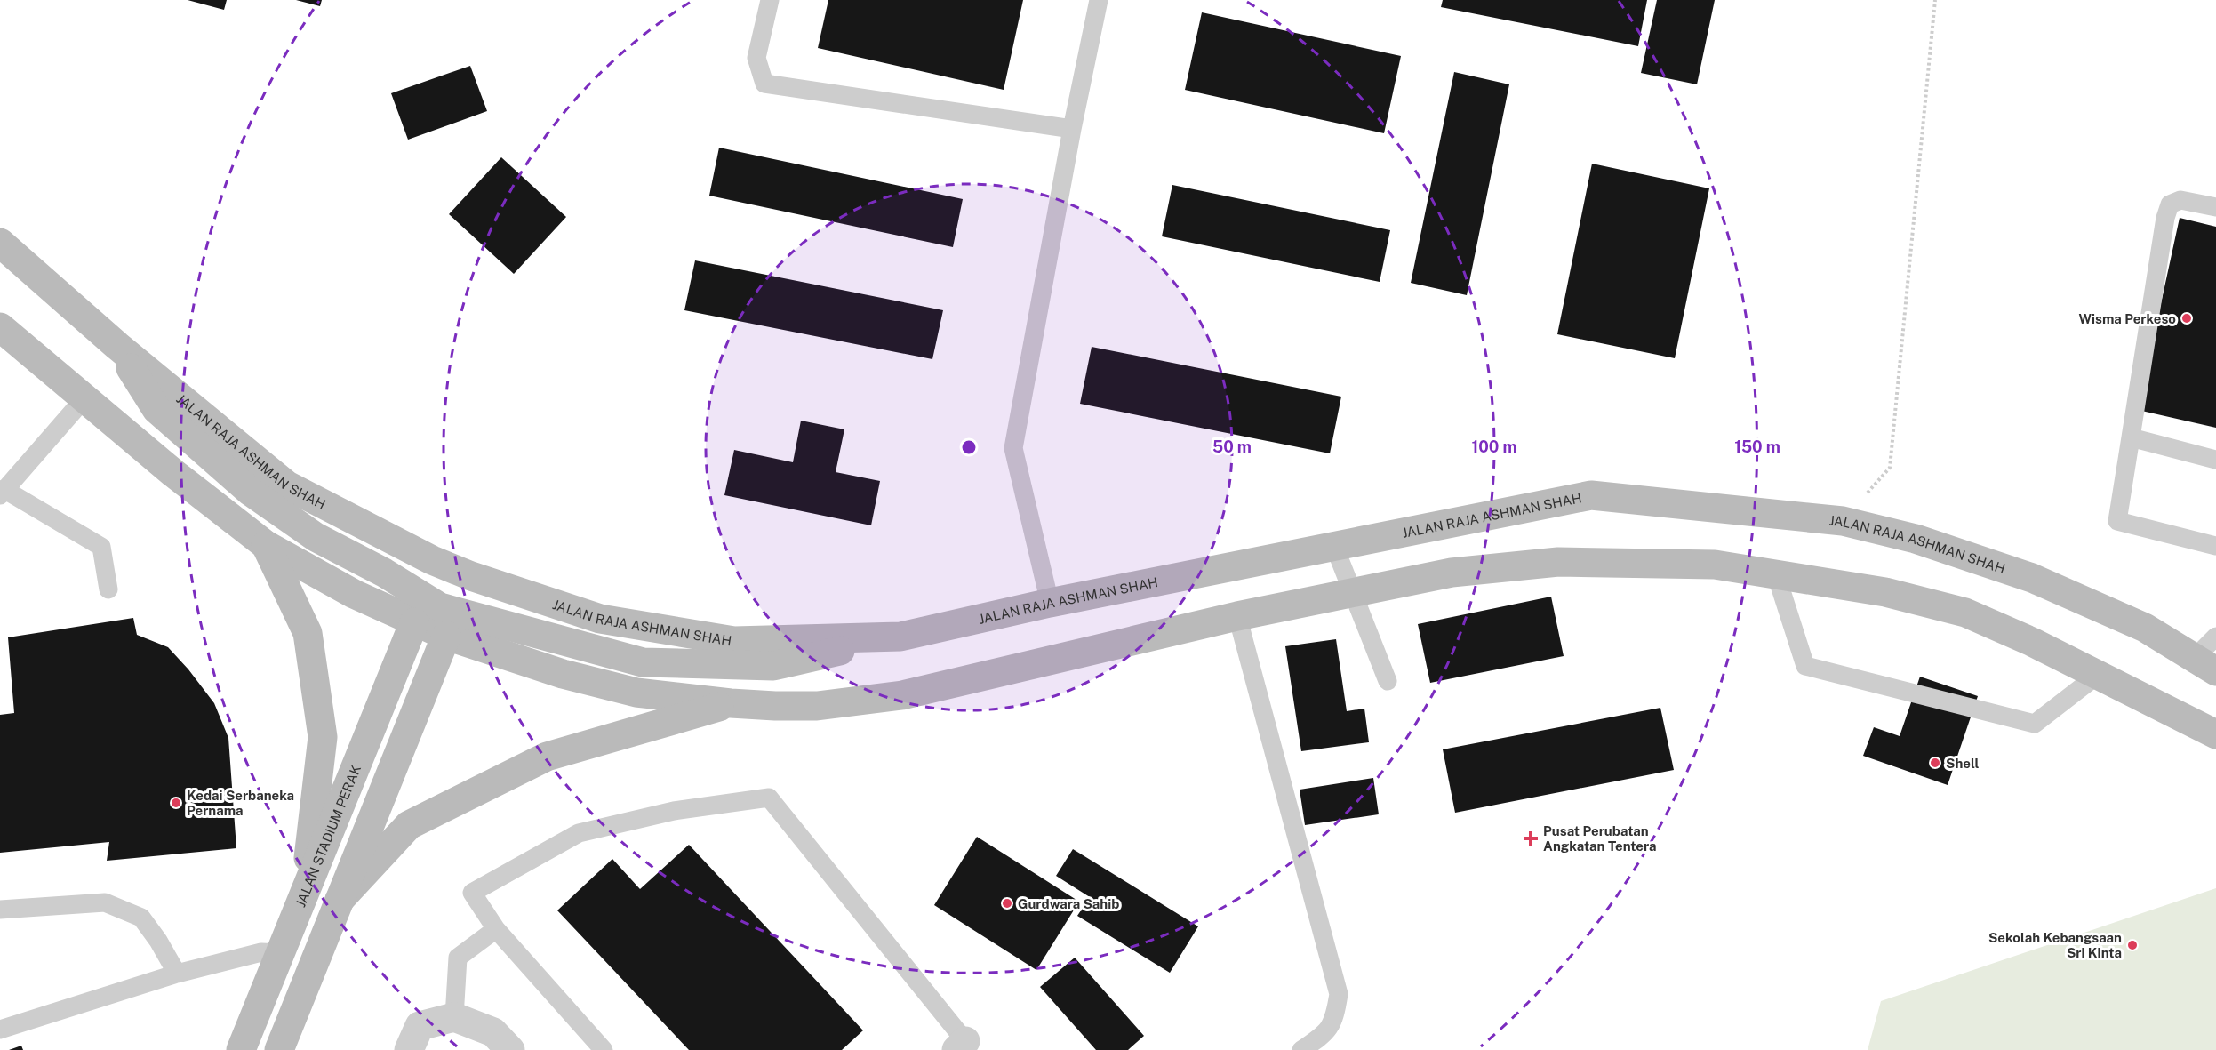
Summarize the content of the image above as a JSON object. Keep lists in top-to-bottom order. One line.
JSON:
{"streets":{"main road":["JALAN RAJA ASHMAN SHAH","JALAN STADIUM PERAK"]},"places":{"other":["Wisma Perkeso","Shell","Kedai Serbaneka Pernama","Gurdwara Sahib","Sekolah Kebangsaan Sri Kinta"],"health":["Pusat Perubatan Angkatan Tentera"]},"rings":["50 m","100 m","150 m"]}
